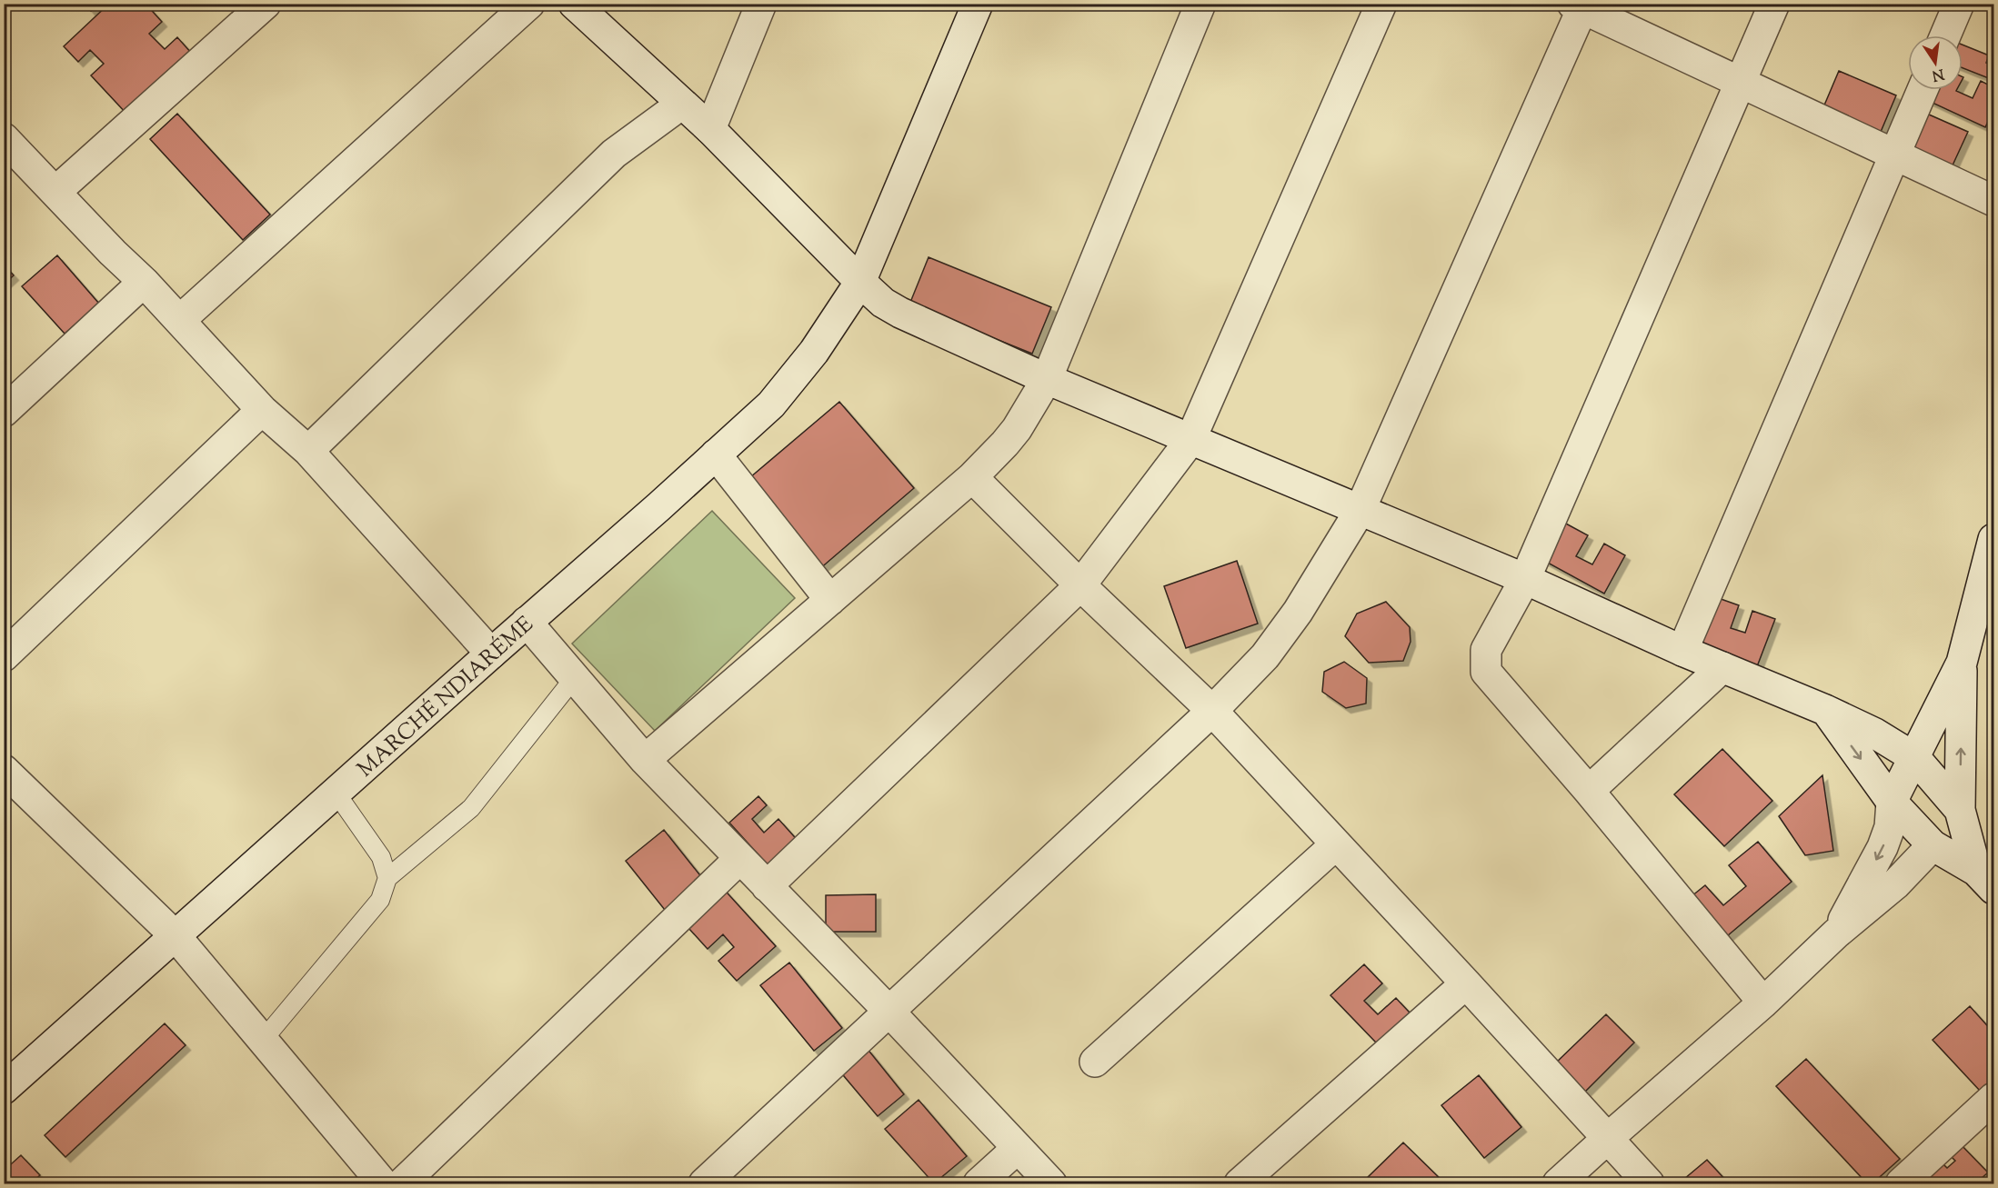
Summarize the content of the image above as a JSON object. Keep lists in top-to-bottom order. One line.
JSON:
{"streets":{"street":["MARCHÉ NDIARÉME"]},"north":"bottom"}
